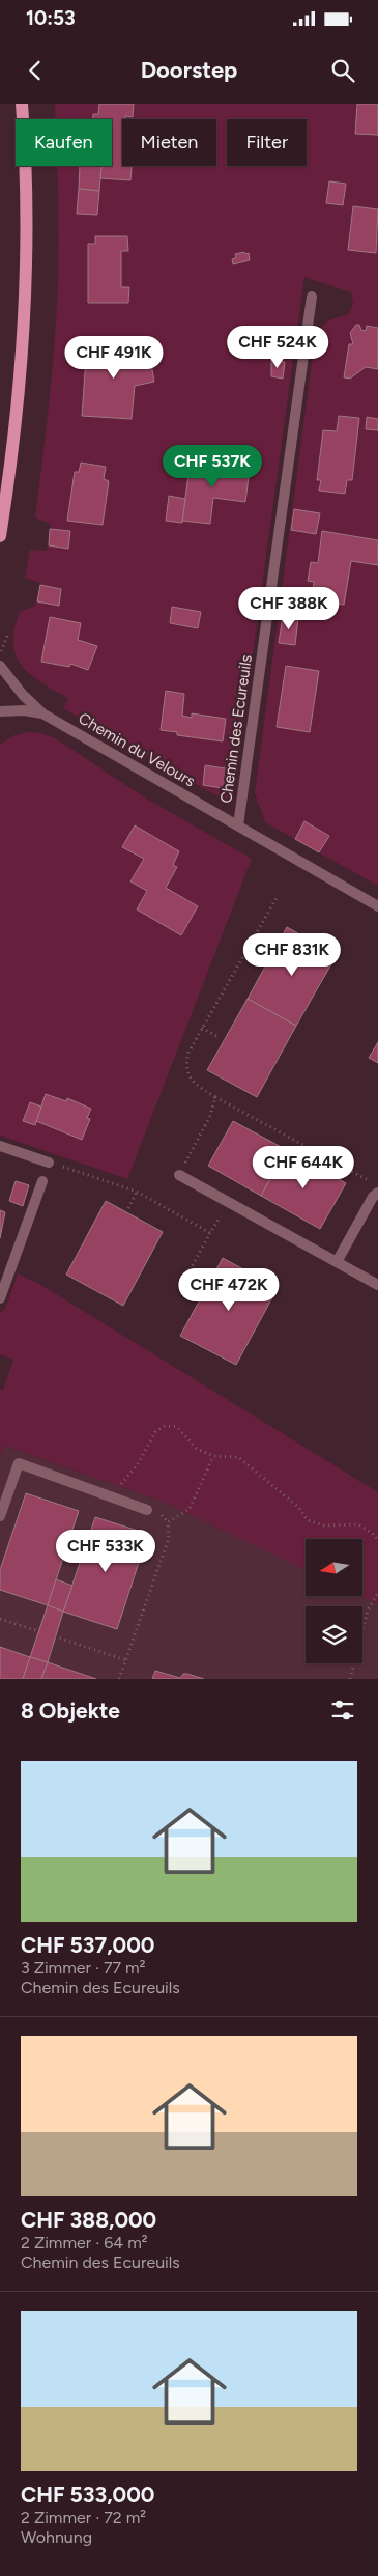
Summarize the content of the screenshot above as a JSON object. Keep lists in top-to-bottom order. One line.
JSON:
{"streets":{"street":["Chemin des Ecureuils","Chemin du Velours"]},"crossings":[["Chemin des Ecureuils","Chemin du Velours"]],"north":"left","page":{"status":"10:53","header":"Doorstep","chip":["Kaufen","Mieten","Filter"],"price":["CHF 524K","CHF 491K","CHF 537K","CHF 388K","CHF 831K","CHF 644K","CHF 472K","CHF 533K"],"heading":"8 Objekte","list":[{"name":"CHF 537,000","note":"3 Zimmer · 77 m² · Chemin des Ecureuils"},{"name":"CHF 388,000","note":"2 Zimmer · 64 m² · Chemin des Ecureuils"},{"name":"CHF 533,000","note":"2 Zimmer · 72 m² · Wohnung"}]}}
